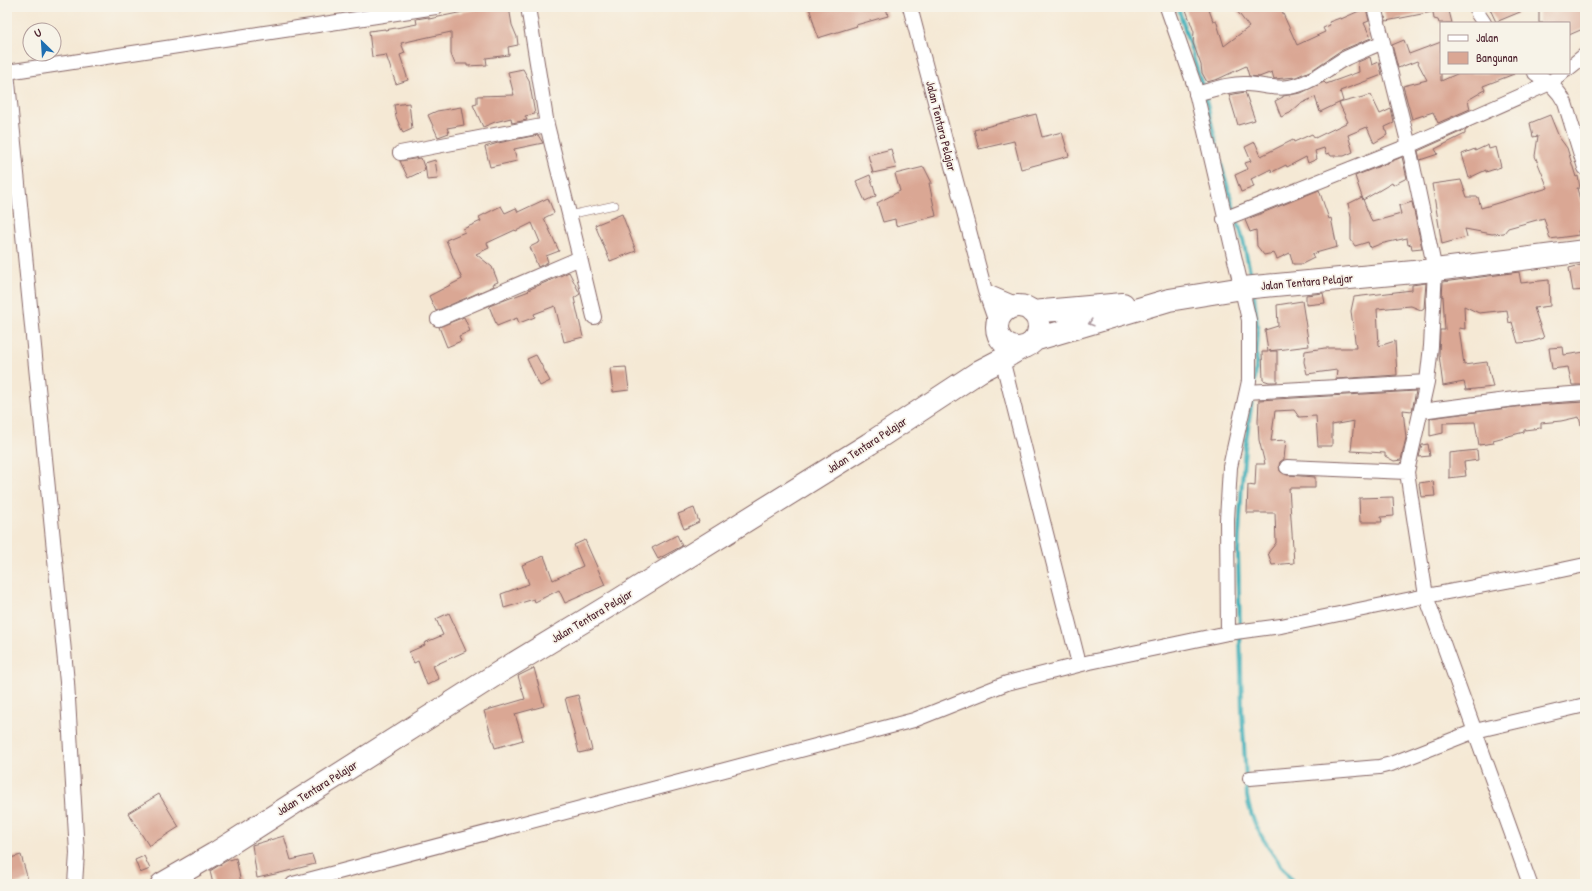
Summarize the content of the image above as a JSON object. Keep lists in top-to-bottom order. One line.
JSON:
{"streets":{"highway":["Jalan Tentara Pelajar"]},"legend":["Jalan","Bangunan"],"north":"top left"}
